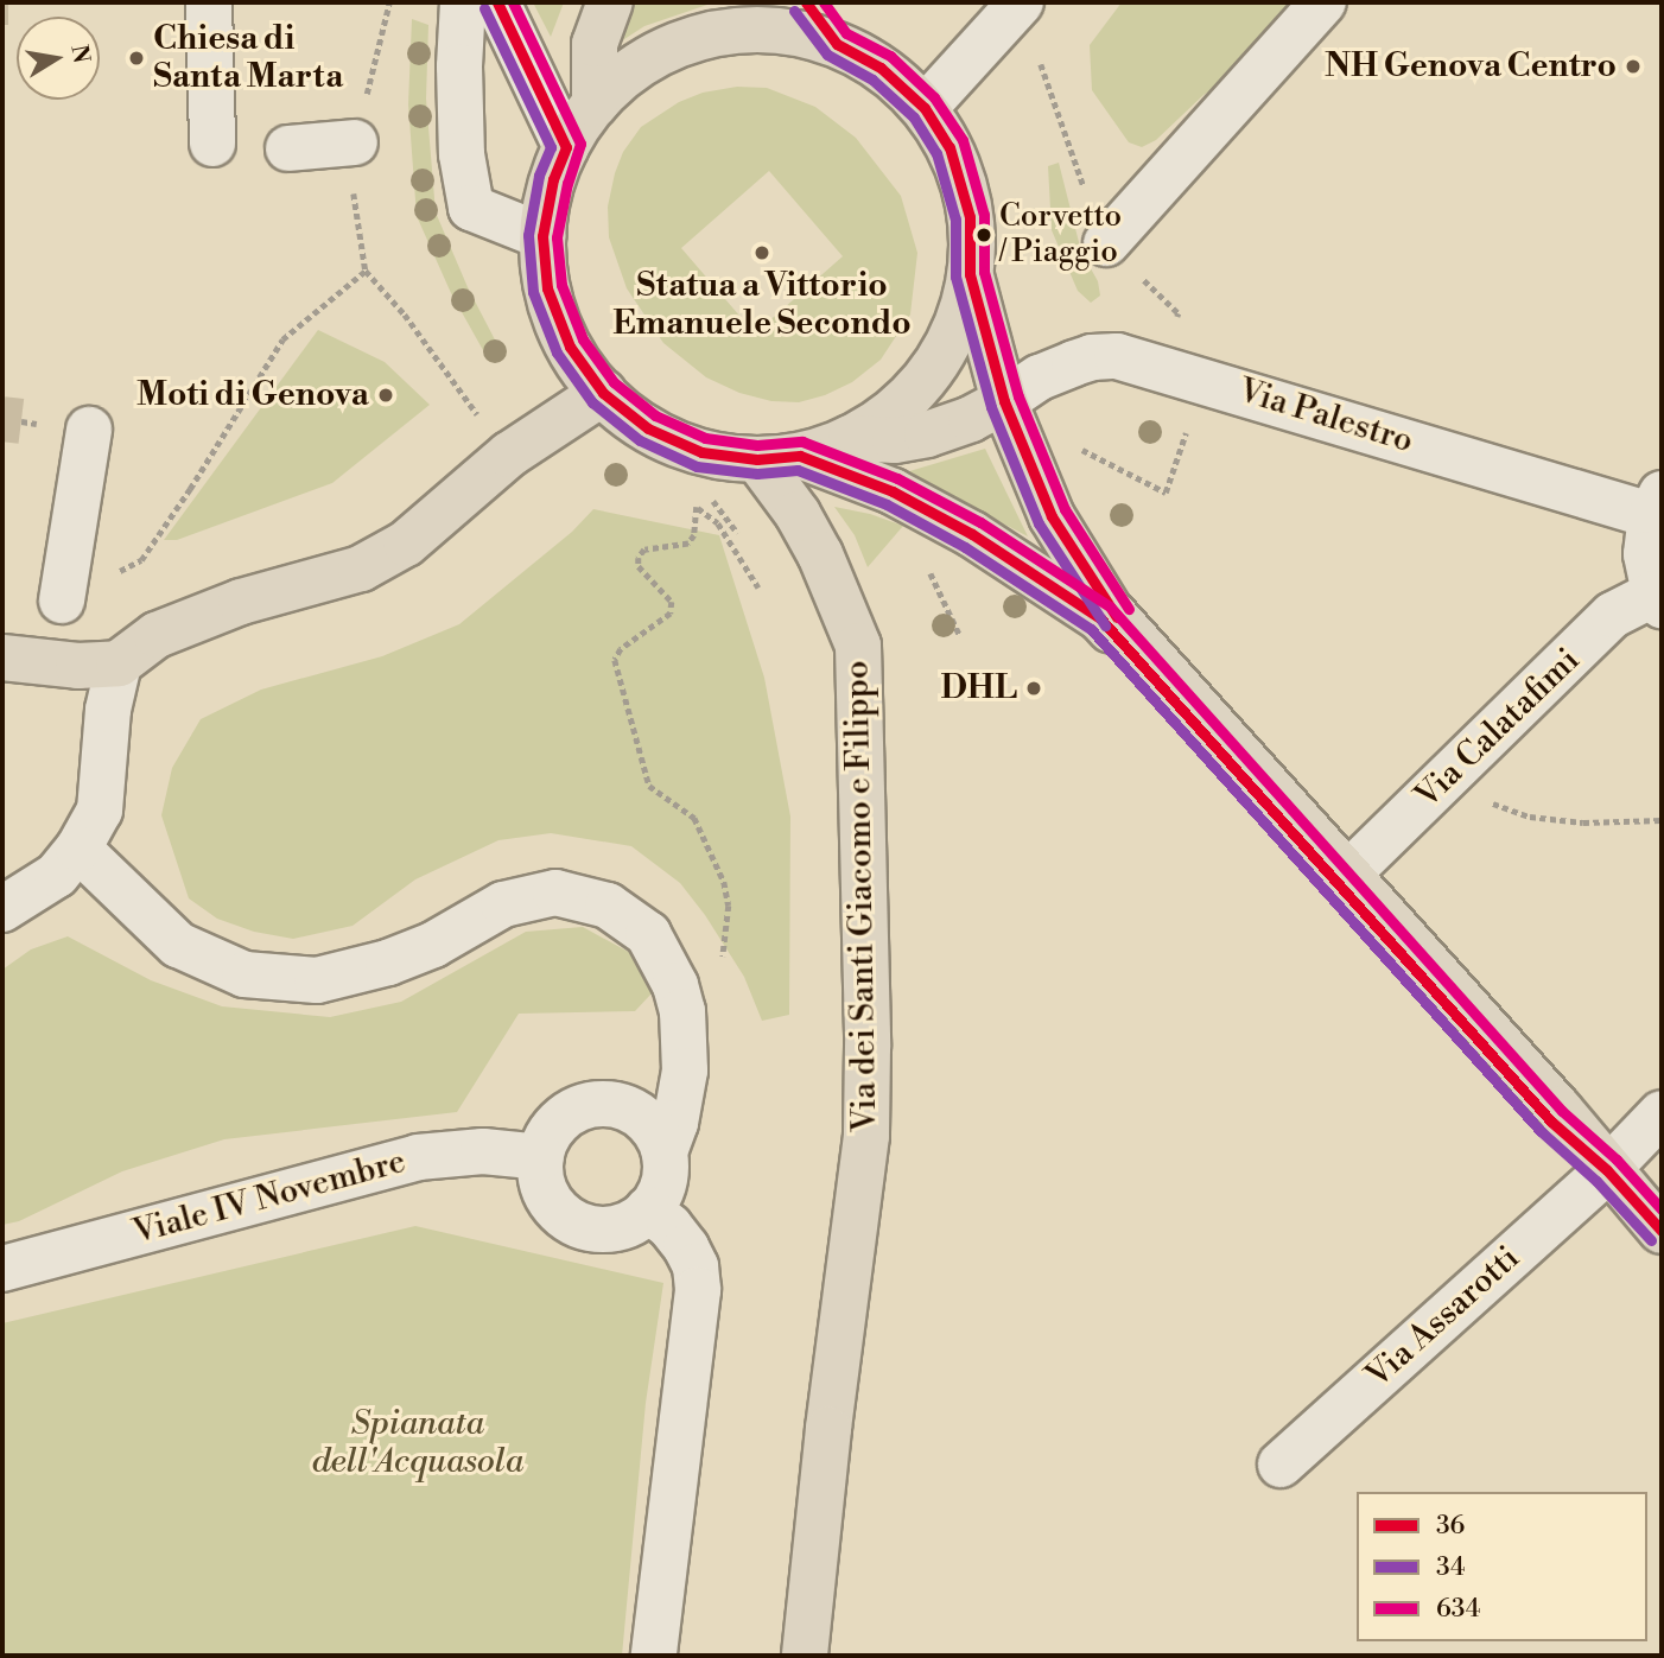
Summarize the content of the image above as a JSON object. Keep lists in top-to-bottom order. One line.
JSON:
{"streets":{"main road":["Via dei Santi Giacomo e Filippo"],"street":["Via Palestro","Via Calatafimi","Viale IV Novembre","Via Assarotti"]},"parks":["Spianata dell'Acquasola"],"places":["Chiesa di Santa Marta","NH Genova Centro","Corvetto / Piaggio","Statua a Vittorio Emanuele Secondo","Moti di Genova","DHL"],"lines":["transit line 36","transit line 634","transit line 34"],"legend":["36","34","634"],"north":"right"}
